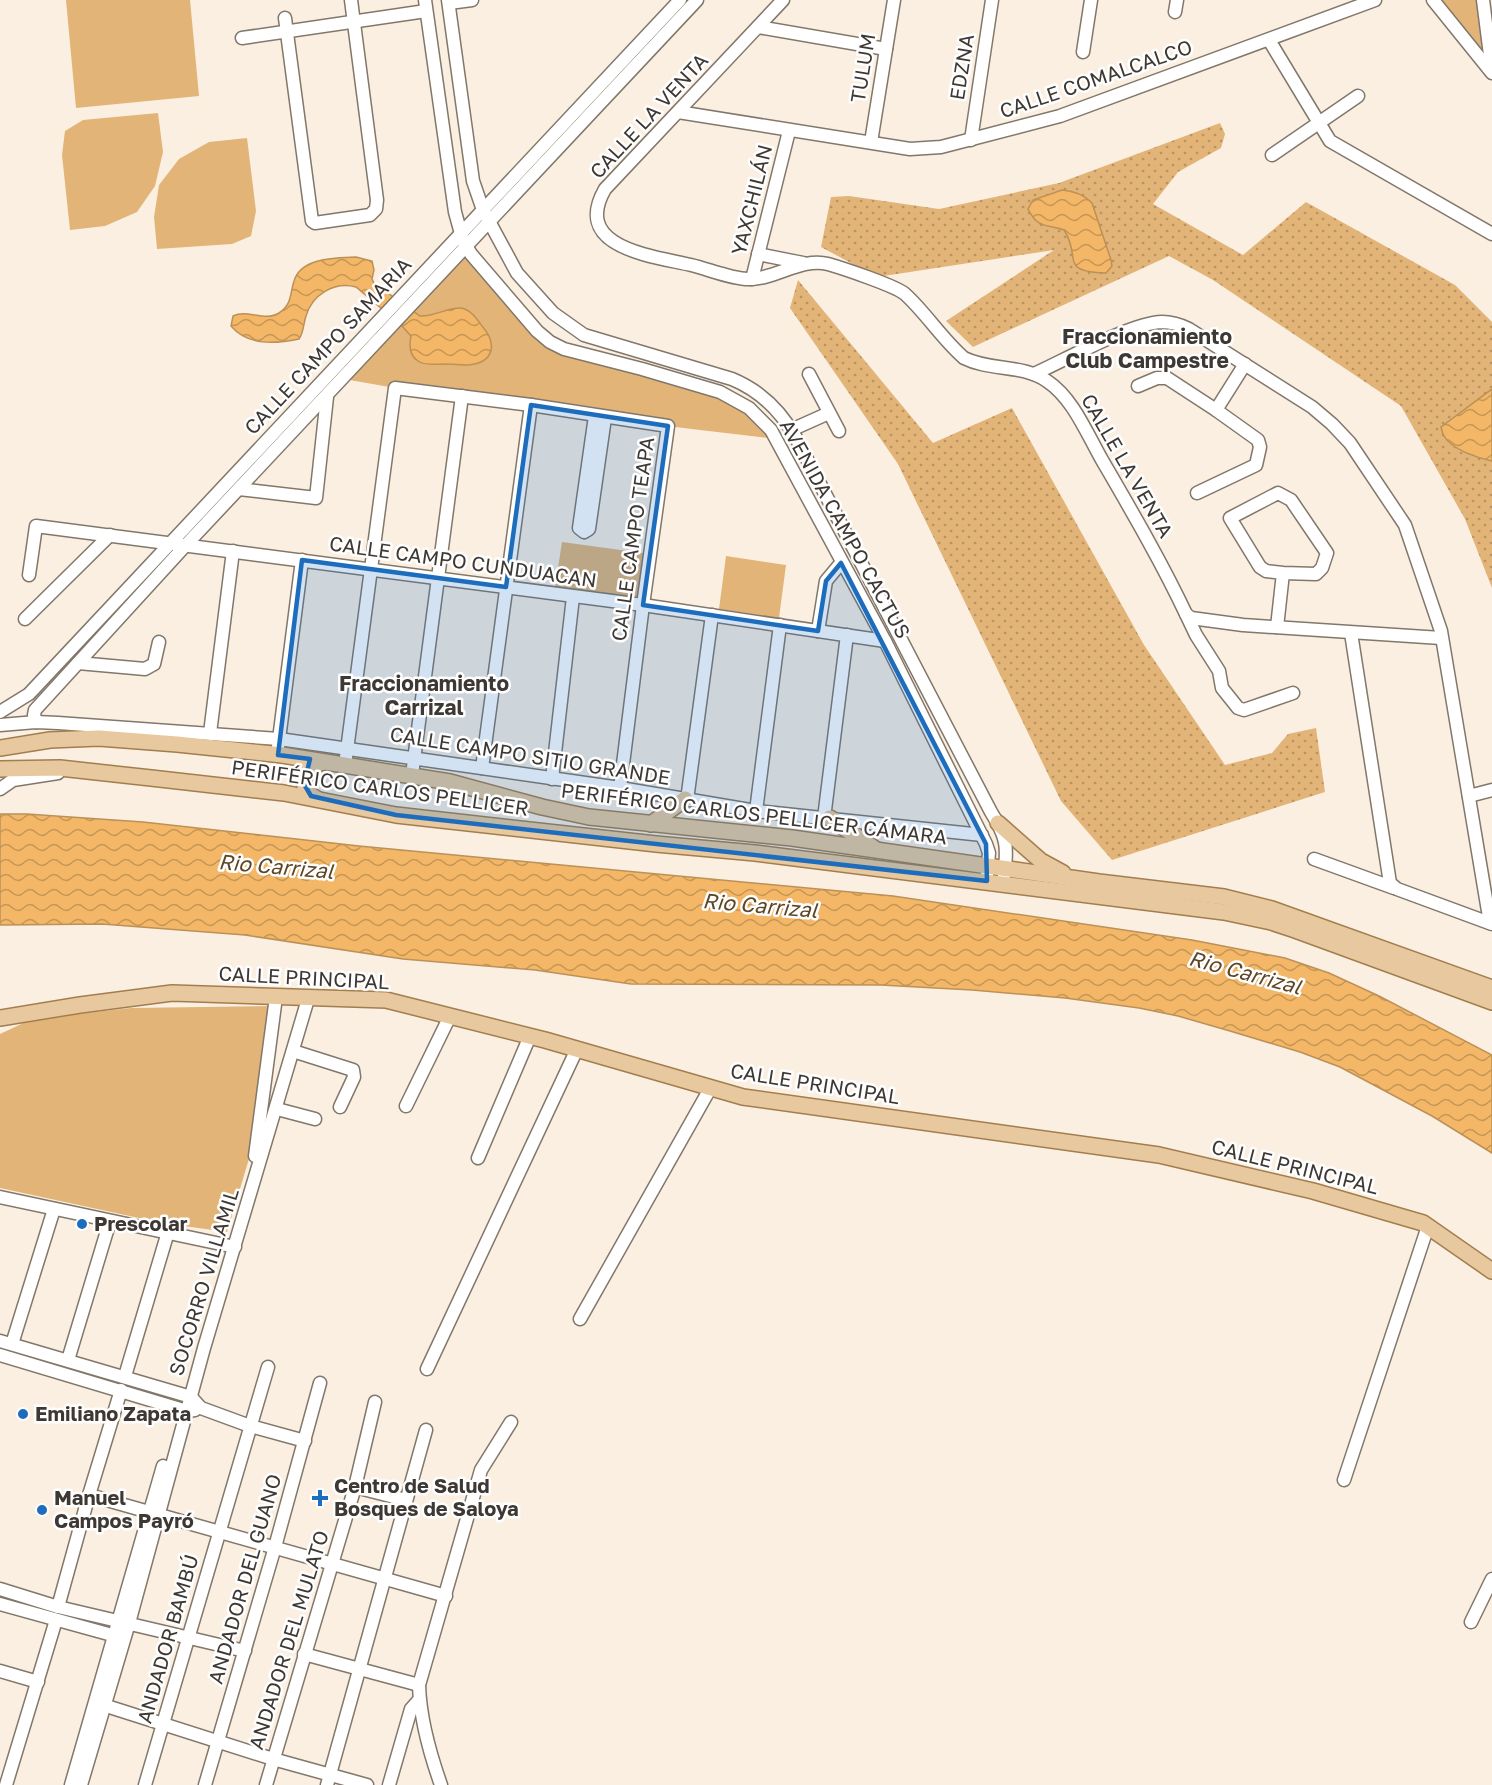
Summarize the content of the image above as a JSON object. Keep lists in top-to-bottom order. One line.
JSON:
{"streets":{"main road":["PERIFÉRICO CARLOS PELLICER","PERIFÉRICO CARLOS PELLICER CÁMARA","CALLE PRINCIPAL"],"street":["EDZNA","TULUM","CALLE COMALCALCO","CALLE LA VENTA","YAXCHILÁN","CALLE CAMPO SAMARIA","AVENIDA CAMPO CACTUS","CALLE CAMPO TEAPA","CALLE CAMPO CUNDUACAN","CALLE CAMPO SITIO GRANDE","SOCORRO VILLAMIL","ANDADOR DEL GUANO","ANDADOR BAMBÚ","ANDADOR DEL MULATO"]},"crossings":[["EDZNA","CALLE COMALCALCO"],["TULUM","CALLE COMALCALCO"],["CALLE COMALCALCO","CALLE LA VENTA"],["CALLE COMALCALCO","YAXCHILÁN"],["CALLE LA VENTA","YAXCHILÁN"],["CALLE CAMPO SAMARIA","AVENIDA CAMPO CACTUS"],["CALLE CAMPO SAMARIA","CALLE CAMPO CUNDUACAN"],["CALLE CAMPO SAMARIA","CALLE CAMPO SITIO GRANDE"],["AVENIDA CAMPO CACTUS","CALLE CAMPO CUNDUACAN"],["AVENIDA CAMPO CACTUS","CALLE CAMPO SITIO GRANDE"],["AVENIDA CAMPO CACTUS","PERIFÉRICO CARLOS PELLICER"],["AVENIDA CAMPO CACTUS","PERIFÉRICO CARLOS PELLICER CÁMARA"],["CALLE CAMPO TEAPA","CALLE CAMPO CUNDUACAN"],["CALLE CAMPO TEAPA","CALLE CAMPO SITIO GRANDE"],["CALLE CAMPO SITIO GRANDE","PERIFÉRICO CARLOS PELLICER CÁMARA"],["PERIFÉRICO CARLOS PELLICER","PERIFÉRICO CARLOS PELLICER CÁMARA"],["CALLE PRINCIPAL","SOCORRO VILLAMIL"]],"districts":["Fraccionamiento Club Campestre","Fraccionamiento Carrizal"],"water":["Rio Carrizal"],"places":{"other":["Prescolar","Emiliano Zapata","Manuel Campos Payró"],"health":["Centro de Salud Bosques de Saloya"]}}
